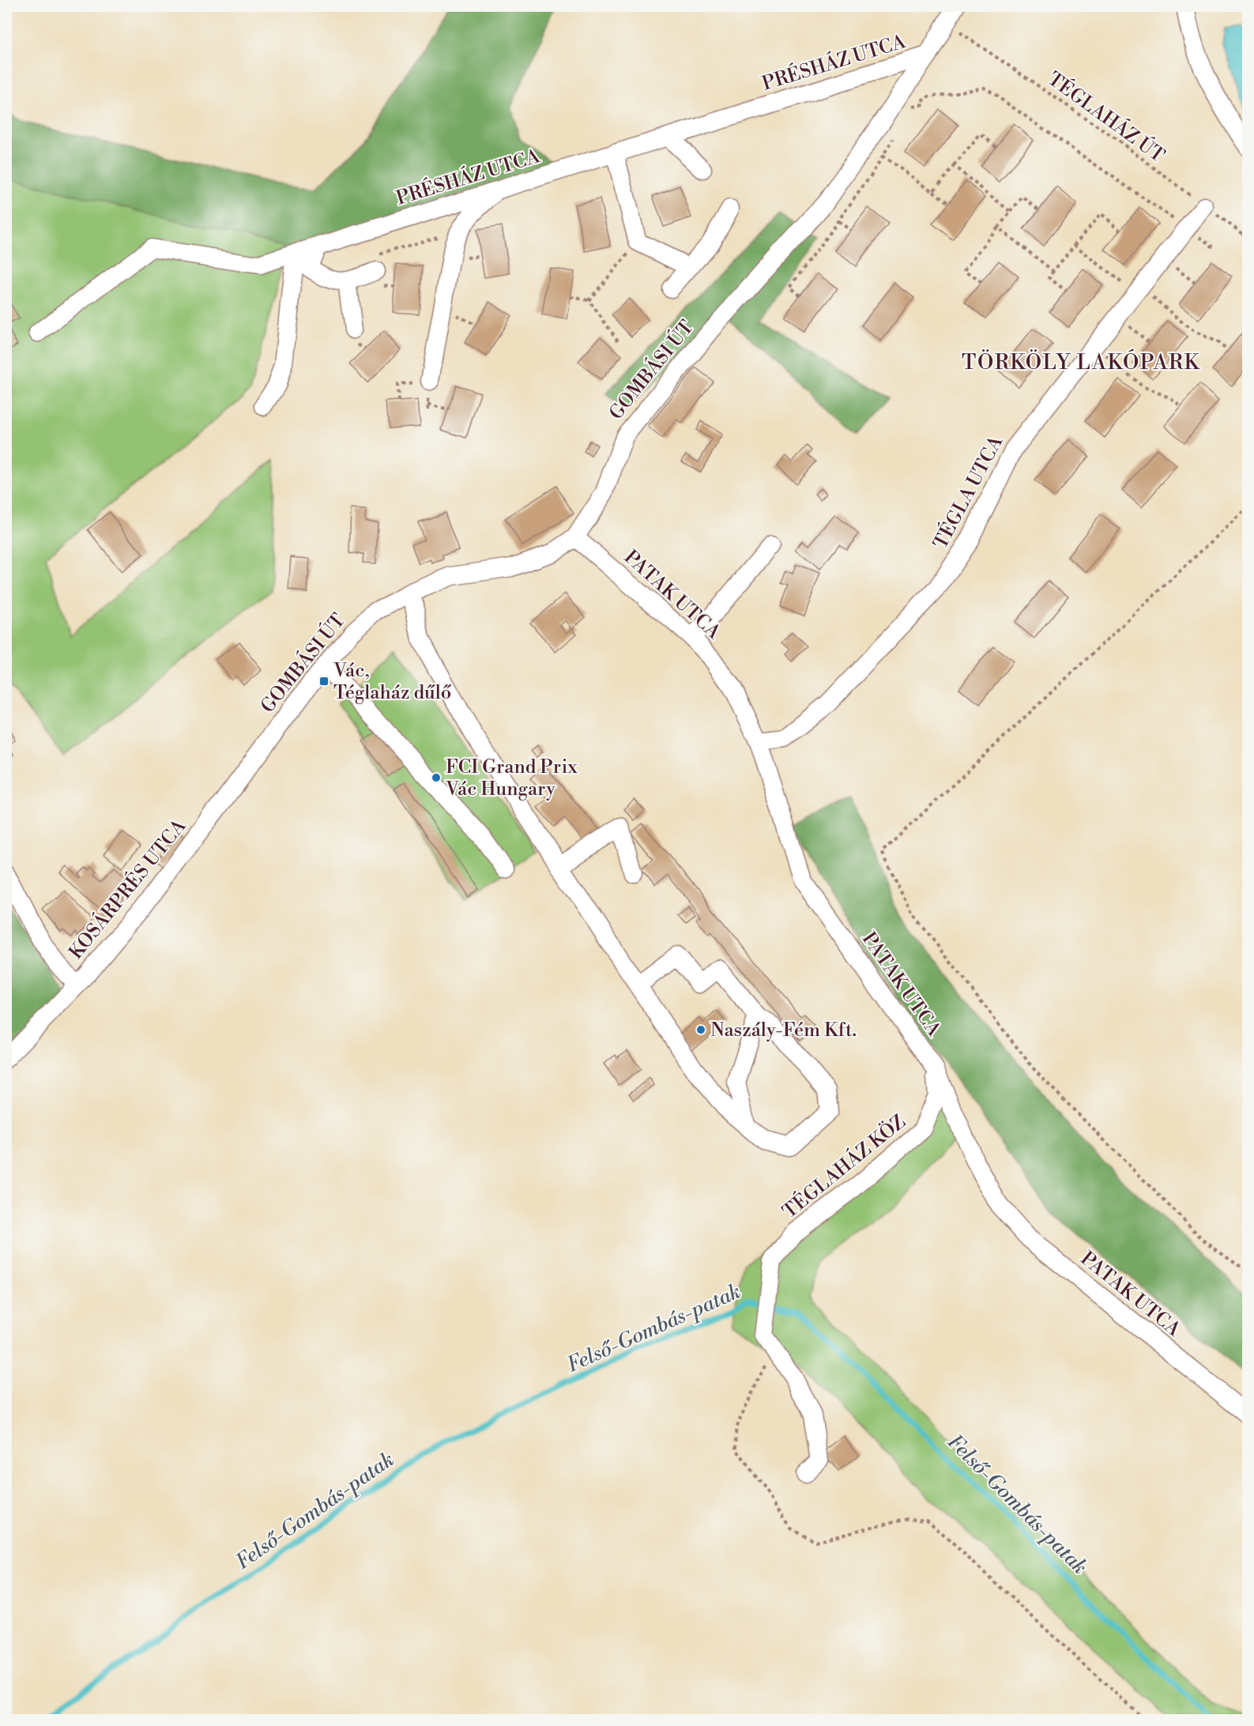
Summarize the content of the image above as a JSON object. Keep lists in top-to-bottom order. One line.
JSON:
{"streets":{"street":["PRÉSHÁZ UTCA","GOMBÁSI ÚT","TÉGLA UTCA","PATAK UTCA","KOSÁRPRÉS UTCA","TÉGLAHÁZ KÖZ"],"path":["TÉGLAHÁZ ÚT"]},"crossings":[["PRÉSHÁZ UTCA","GOMBÁSI ÚT"],["TÉGLAHÁZ ÚT","GOMBÁSI ÚT"],["TÉGLAHÁZ ÚT","TÉGLA UTCA"],["GOMBÁSI ÚT","PATAK UTCA"],["GOMBÁSI ÚT","KOSÁRPRÉS UTCA"],["TÉGLA UTCA","PATAK UTCA"],["PATAK UTCA","TÉGLAHÁZ KÖZ"]],"districts":["TÖRKÖLY LAKÓPARK"],"water":["Felső-Gombás-patak"],"places":{"transit":["Vác, Téglaház dűlő"],"other":["FCI Grand Prix Vác Hungary","Naszály-Fém Kft."]}}
